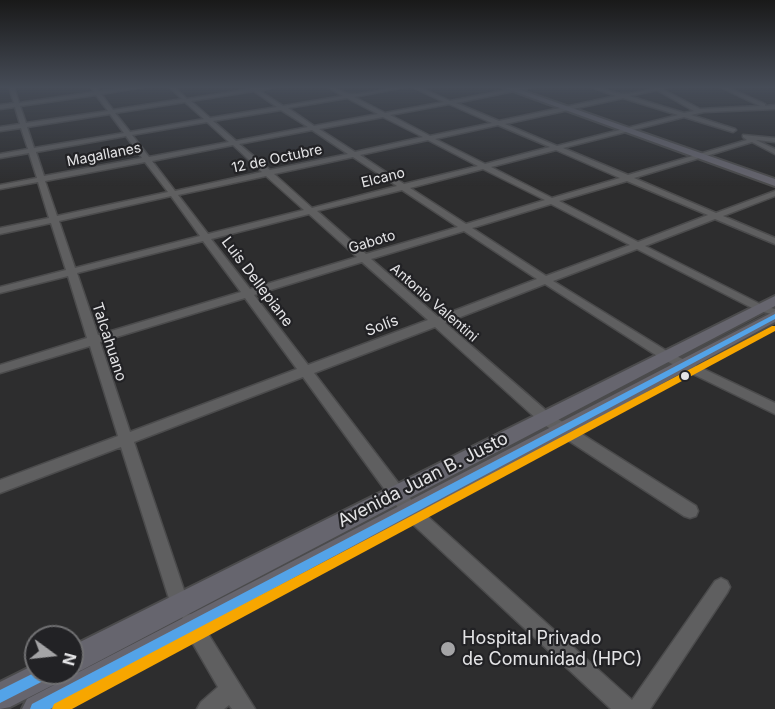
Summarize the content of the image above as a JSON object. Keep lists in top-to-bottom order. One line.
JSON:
{"streets":{"main road":["Avenida Juan B. Justo"],"street":["Magallanes","12 de Octubre","Elcano","Gaboto","Luis Dellepiane","Antonio Valentini","Solís","Talcahuano"]},"crossings":[["Magallanes","Luis Dellepiane"],["Magallanes","Antonio Valentini"],["Magallanes","Talcahuano"],["12 de Octubre","Luis Dellepiane"],["12 de Octubre","Antonio Valentini"],["12 de Octubre","Talcahuano"],["Elcano","Luis Dellepiane"],["Elcano","Antonio Valentini"],["Elcano","Talcahuano"],["Gaboto","Luis Dellepiane"],["Gaboto","Antonio Valentini"],["Gaboto","Talcahuano"],["Luis Dellepiane","Solís"],["Luis Dellepiane","Avenida Juan B. Justo"],["Antonio Valentini","Solís"],["Antonio Valentini","Avenida Juan B. Justo"],["Solís","Talcahuano"],["Talcahuano","Avenida Juan B. Justo"]],"places":["Hospital Privado de Comunidad (HPC)"],"north":"right"}
